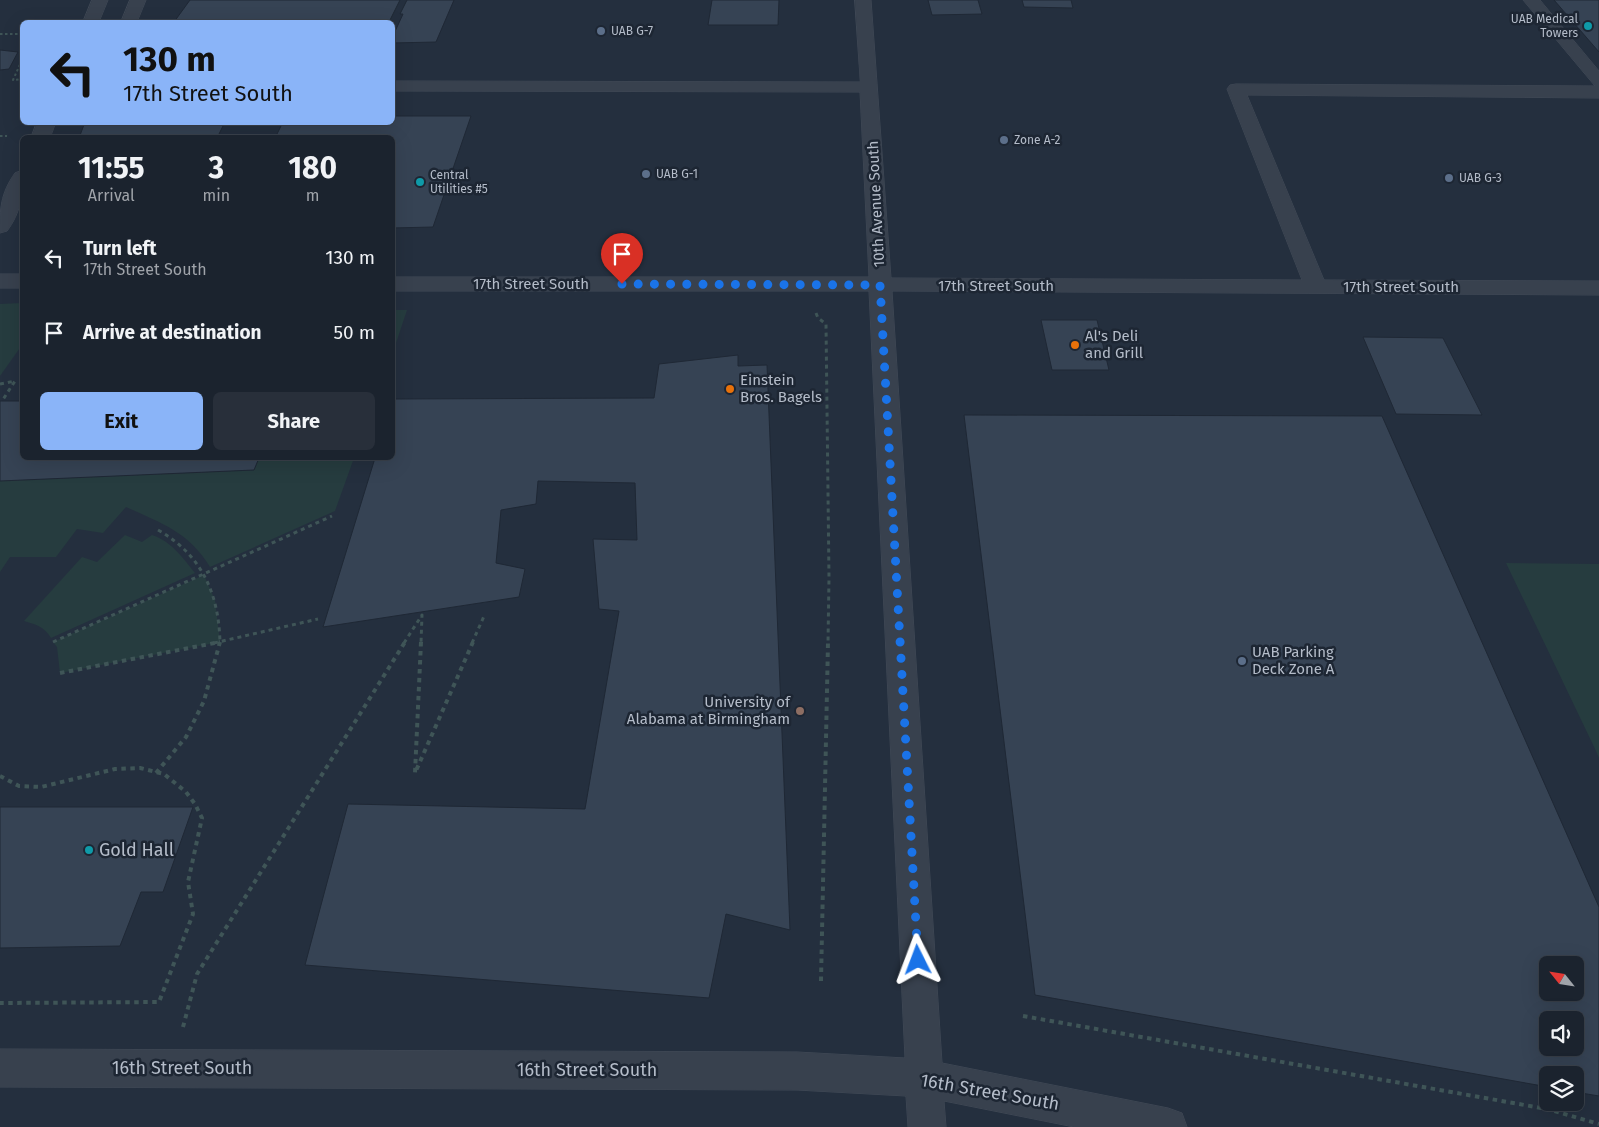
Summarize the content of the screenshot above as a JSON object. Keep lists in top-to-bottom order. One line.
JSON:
{"streets":{"street":["10th Avenue South","17th Street South","16th Street South"]},"crossings":[["10th Avenue South","17th Street South"],["10th Avenue South","16th Street South"]],"places":["UAB Medical Towers","UAB G-7","Zone A-2","UAB G-1","UAB G-3","Central Utilities #5","Al's Deli and Grill","Einstein Bros. Bagels","UAB Parking Deck Zone A","University of Alabama at Birmingham","Gold Hall"],"north":"top left","page":{"turn":["130 m","17th Street South"],"eta":["11:55","Arrival","3","min","180","m"],"list":[{"name":"Turn left","note":"17th Street South","value":"130 m"},{"name":"Arrive at destination","value":"50 m"}],"buttons":["Exit","Share"]}}
